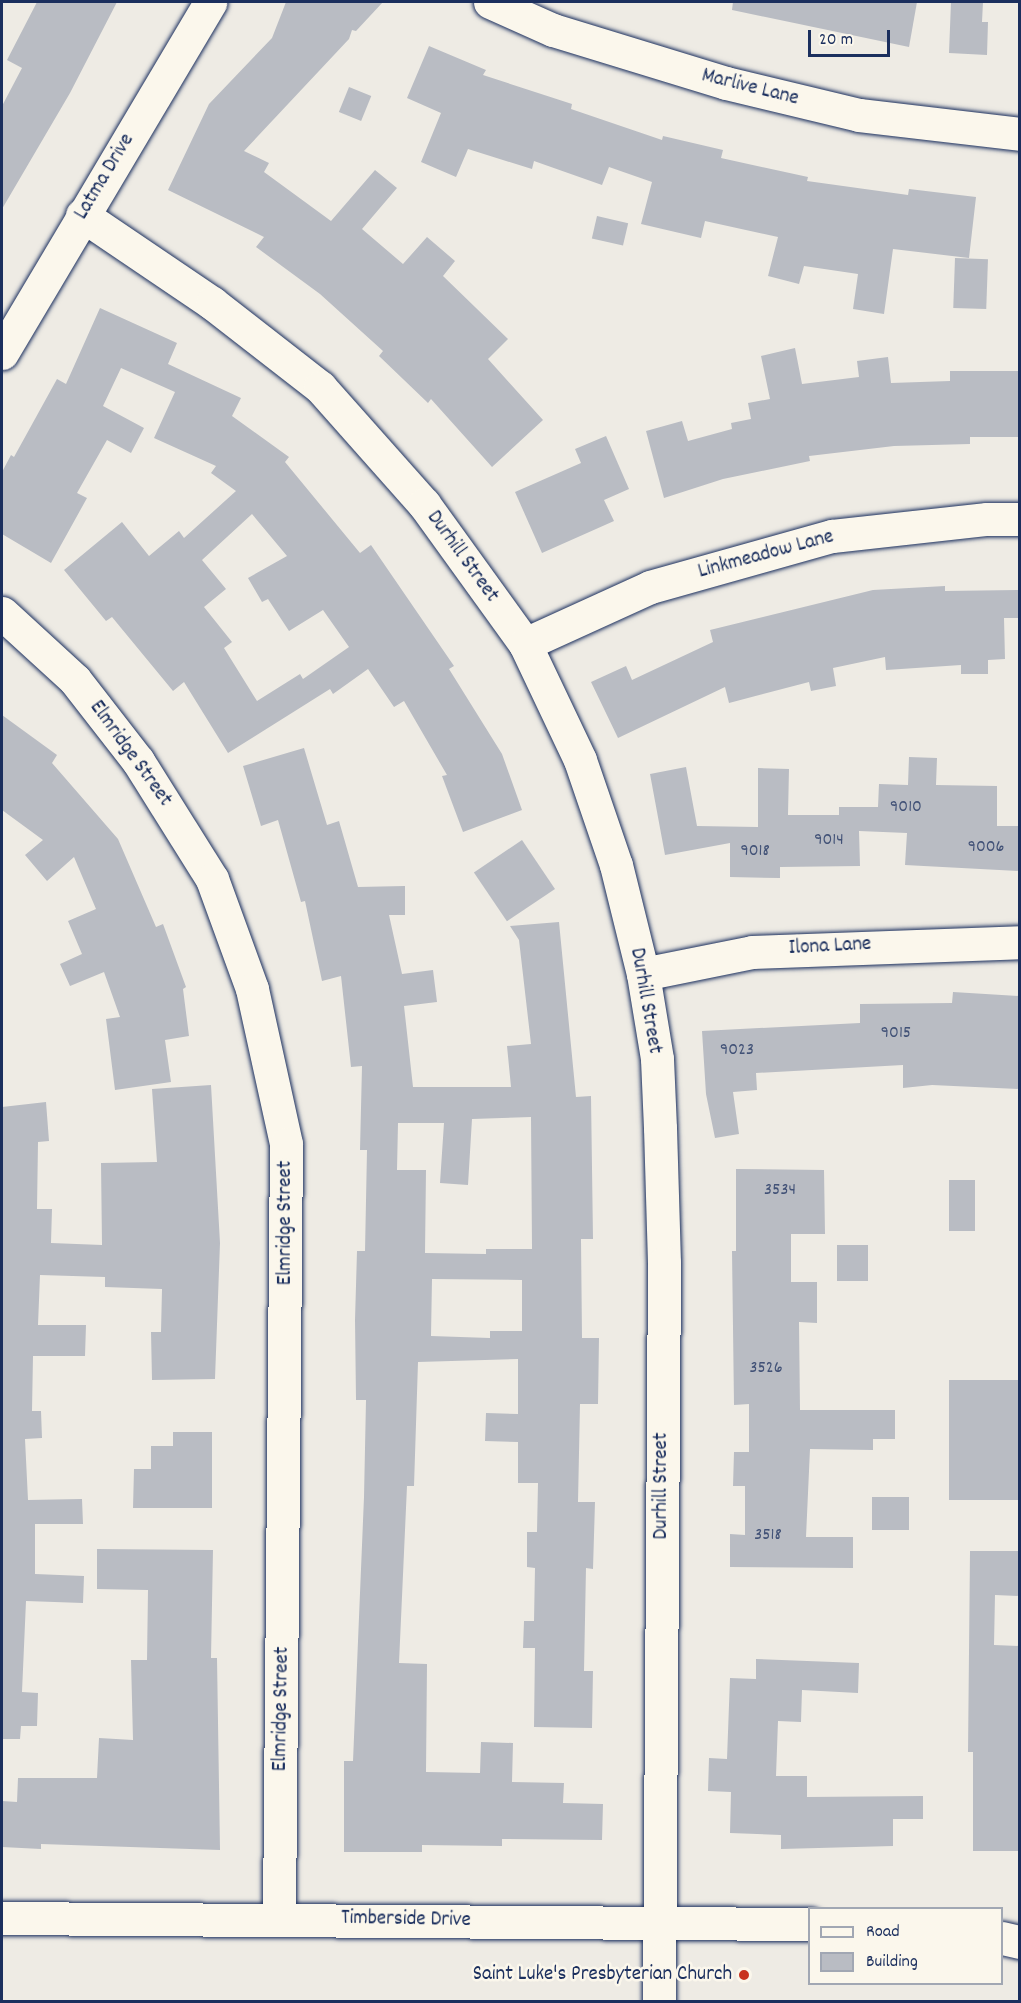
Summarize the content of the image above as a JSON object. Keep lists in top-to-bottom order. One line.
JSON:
{"streets":{"street":["Marlive Lane","Latma Drive","Linkmeadow Lane","Durhill Street","Elmridge Street","Ilona Lane","Timberside Drive"]},"crossings":[["Latma Drive","Durhill Street"],["Linkmeadow Lane","Durhill Street"],["Durhill Street","Ilona Lane"],["Durhill Street","Timberside Drive"],["Elmridge Street","Timberside Drive"]],"places":["Saint Luke's Presbyterian Church"],"house_numbers":["9010","9014","9006","9018","9015","9023","3534","3526","3518"],"legend":["Road","Building"],"scale_bar":"20 m"}
